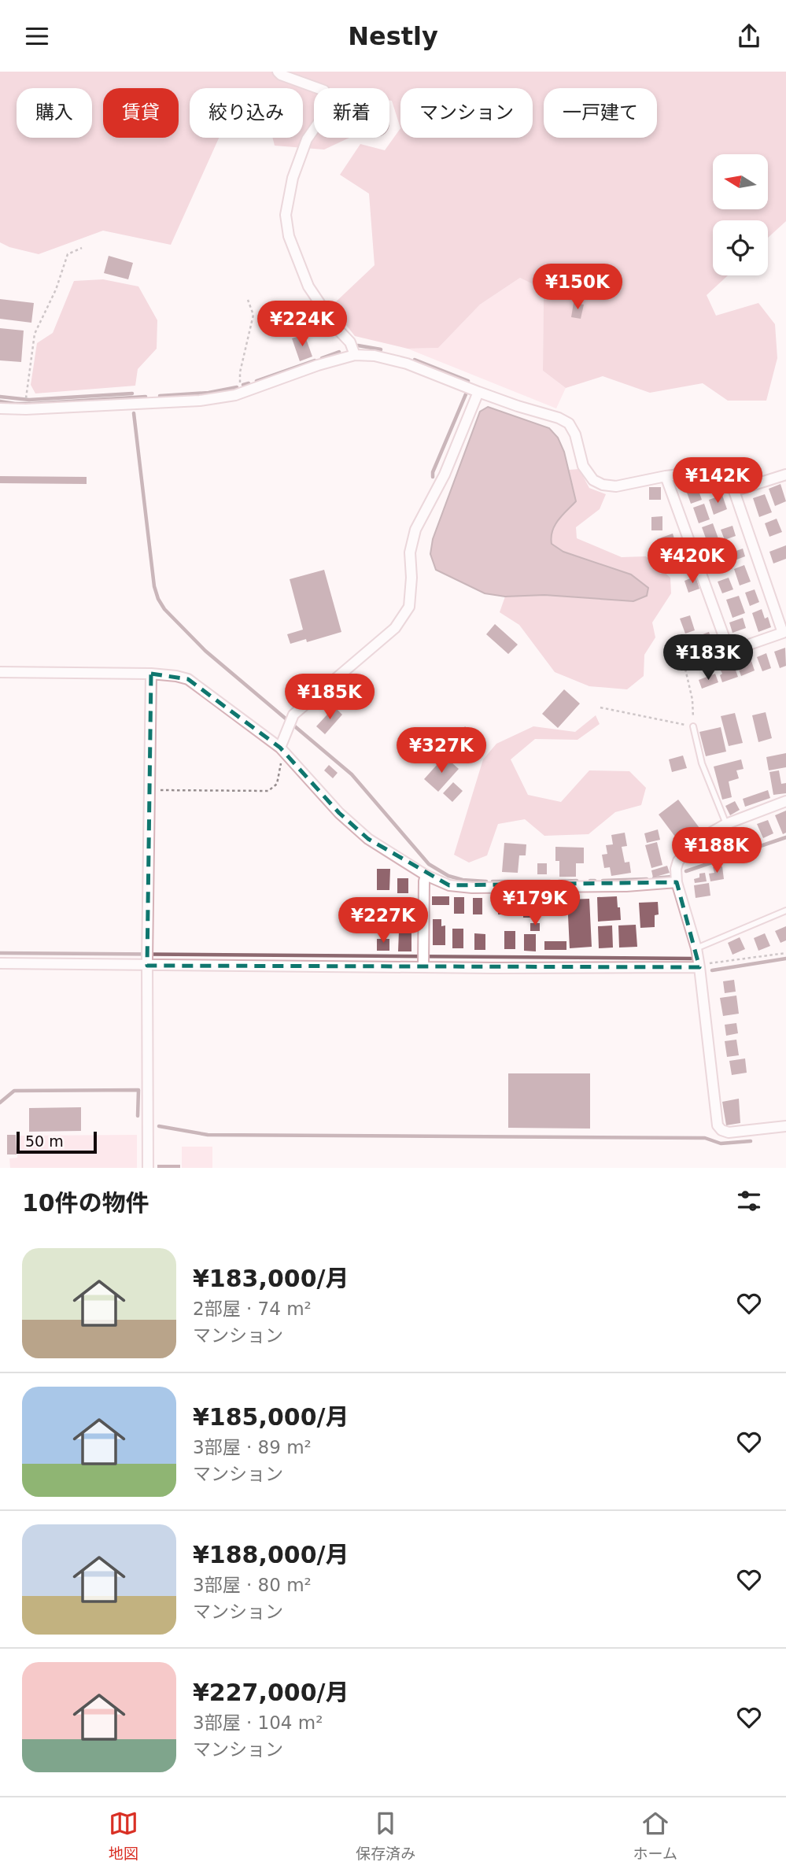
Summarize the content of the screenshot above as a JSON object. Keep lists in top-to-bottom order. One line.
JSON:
{"scale_bar":"50 m","north":"left","page":{"header":"Nestly","chip":["購入","賃貸","絞り込み","新着","マンション","一戸建て"],"price":["¥150K","¥224K","¥142K","¥420K","¥183K","¥185K","¥327K","¥188K","¥179K","¥227K"],"scale":"50 m","heading":"10件の物件","list":[{"name":"¥183,000/月","note":"2部屋 · 74 m² · マンション"},{"name":"¥185,000/月","note":"3部屋 · 89 m² · マンション"},{"name":"¥188,000/月","note":"3部屋 · 80 m² · マンション"},{"name":"¥227,000/月","note":"3部屋 · 104 m² · マンション"}],"tabs":["地図","保存済み","ホーム"]}}
